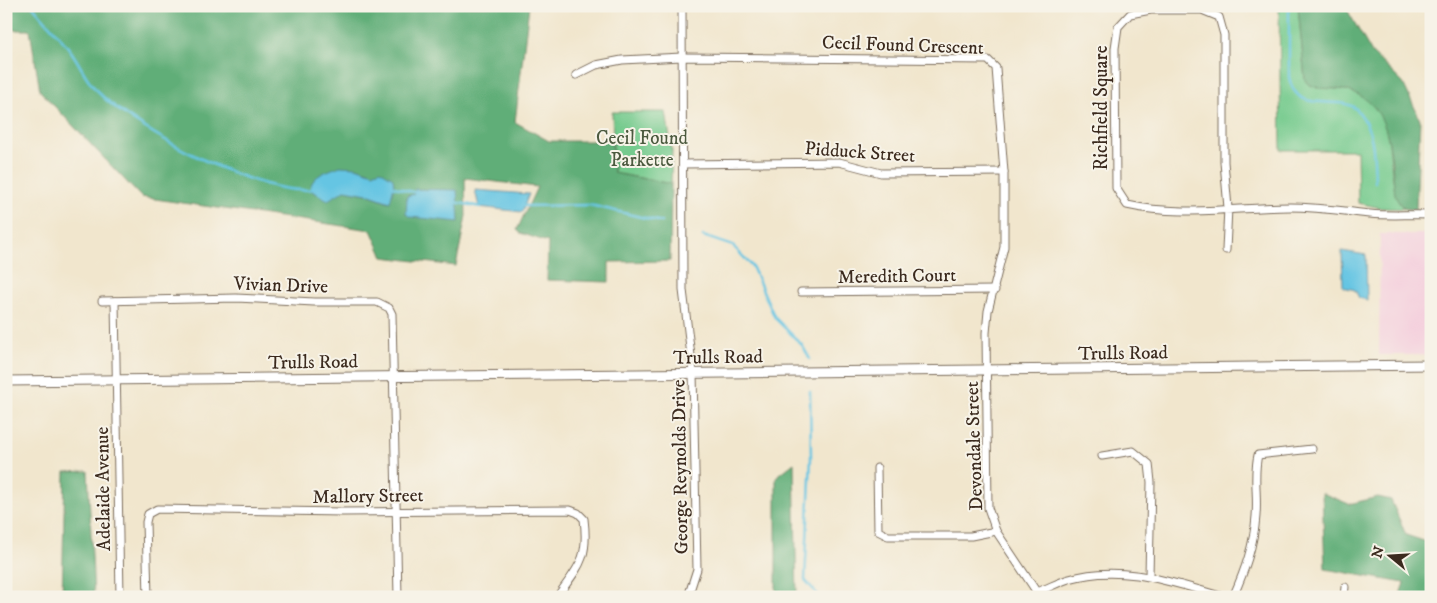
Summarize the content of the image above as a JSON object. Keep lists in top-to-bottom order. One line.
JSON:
{"streets":{"street":["Cecil Found Crescent","Richfield Square","Pidduck Street","Meredith Court","Vivian Drive","Trulls Road","Devondale Street","George Reynolds Drive","Adelaide Avenue","Mallory Street"]},"crossings":[["Cecil Found Crescent","Pidduck Street"],["Cecil Found Crescent","Meredith Court"],["Cecil Found Crescent","Trulls Road"],["Cecil Found Crescent","Devondale Street"],["Cecil Found Crescent","George Reynolds Drive"],["Pidduck Street","George Reynolds Drive"],["Vivian Drive","Trulls Road"],["Vivian Drive","Adelaide Avenue"],["Vivian Drive","Mallory Street"],["Trulls Road","Devondale Street"],["Trulls Road","George Reynolds Drive"],["Trulls Road","Adelaide Avenue"]],"parks":["Cecil Found Parkette"],"north":"left"}
